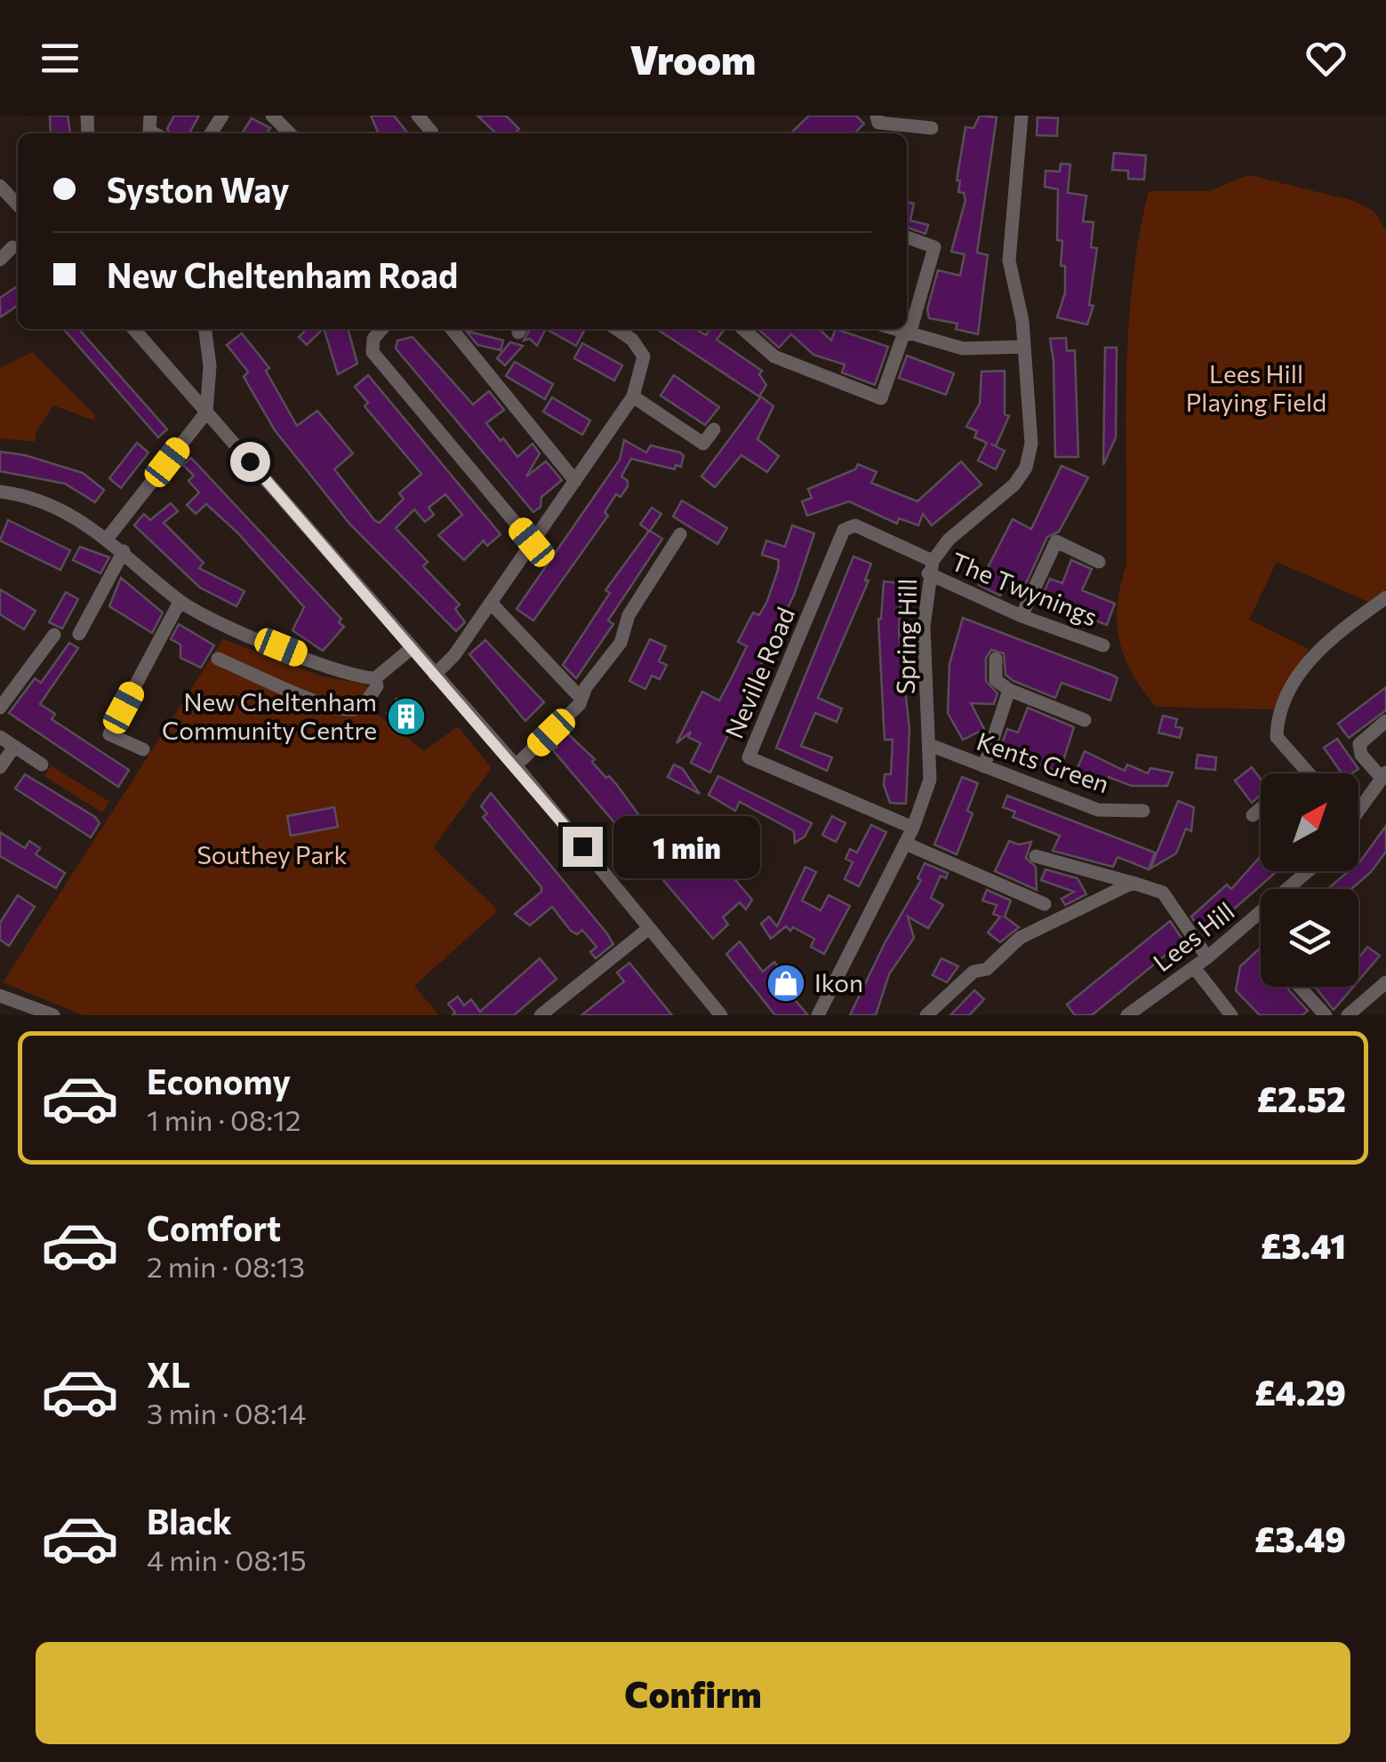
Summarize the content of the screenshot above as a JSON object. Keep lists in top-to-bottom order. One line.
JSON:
{"streets":{"street":["The Twynings","Spring Hill","Neville Road","Kents Green","Lees Hill"]},"crossings":[["The Twynings","Spring Hill"],["The Twynings","Neville Road"],["Spring Hill","Neville Road"],["Spring Hill","Kents Green"]],"parks":["Lees Hill Playing Field","Southey Park"],"places":{"building":["New Cheltenham Community Centre"],"shop":["Ikon"]},"north":"top right","page":{"header":"Vroom","banner":["Syston Way","New Cheltenham Road"],"bubble":"1 min","list":[{"name":"Economy","note":"1 min · 08:12","value":"£2.52"},{"name":"Comfort","note":"2 min · 08:13","value":"£3.41"},{"name":"XL","note":"3 min · 08:14","value":"£4.29"},{"name":"Black","note":"4 min · 08:15","value":"£3.49"}],"buttons":"Confirm"}}
